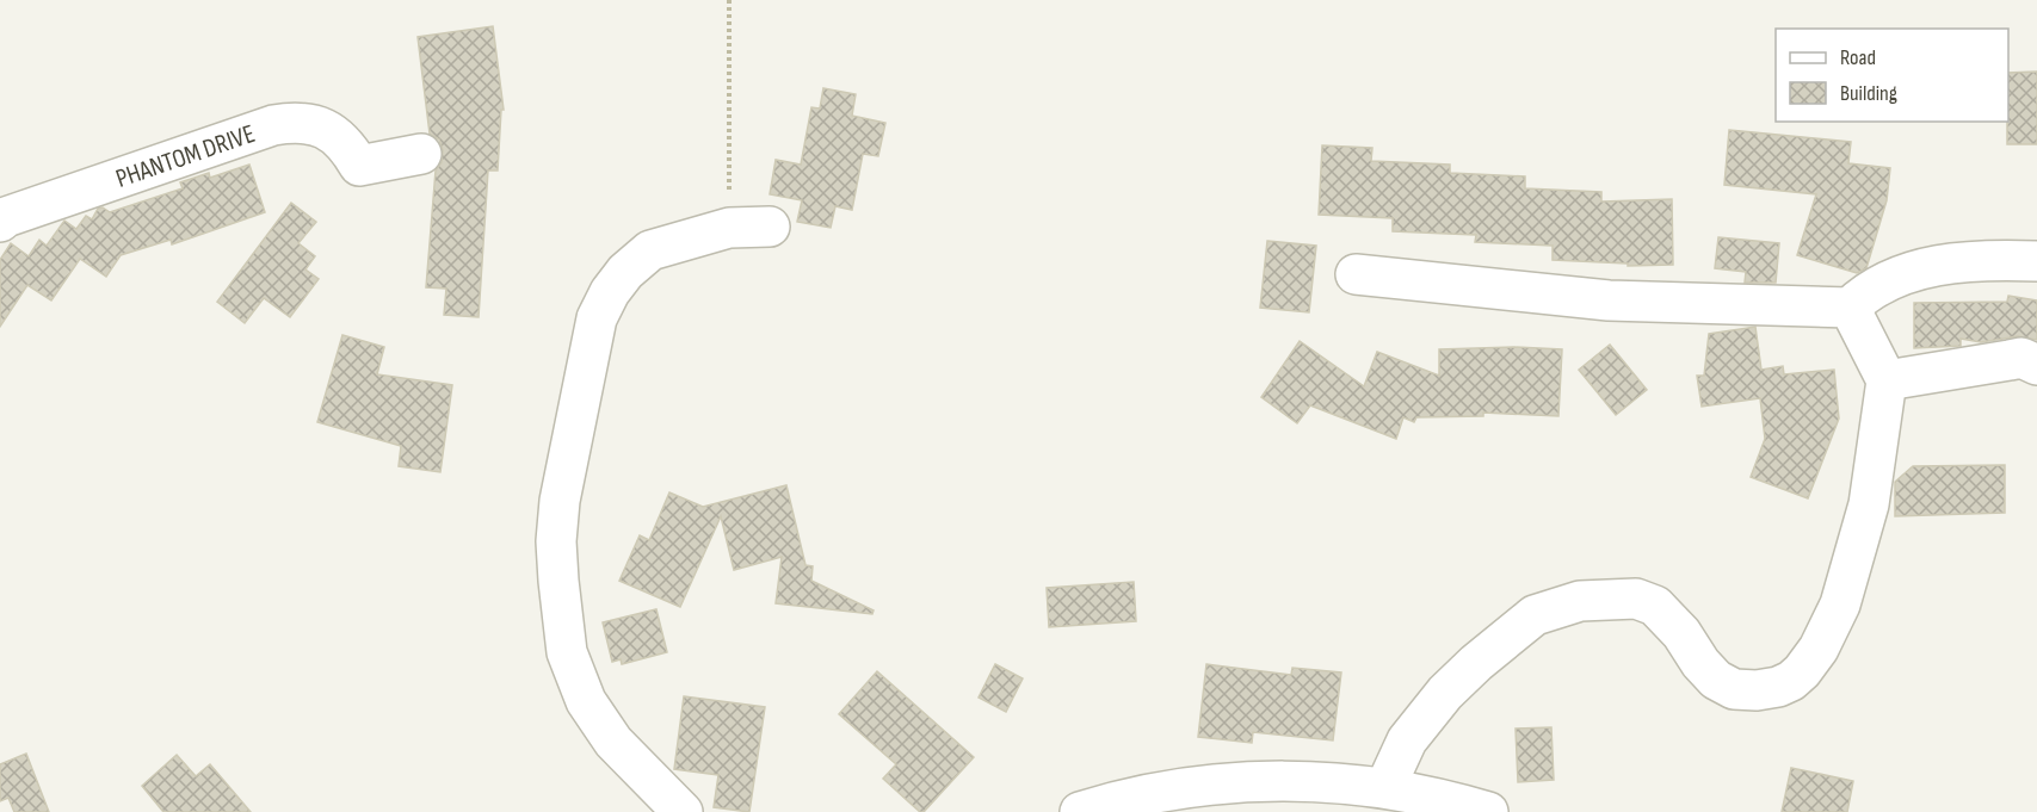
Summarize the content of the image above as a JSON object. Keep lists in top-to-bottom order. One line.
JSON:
{"streets":{"street":["PHANTOM DRIVE"]},"legend":["Road","Building"]}
